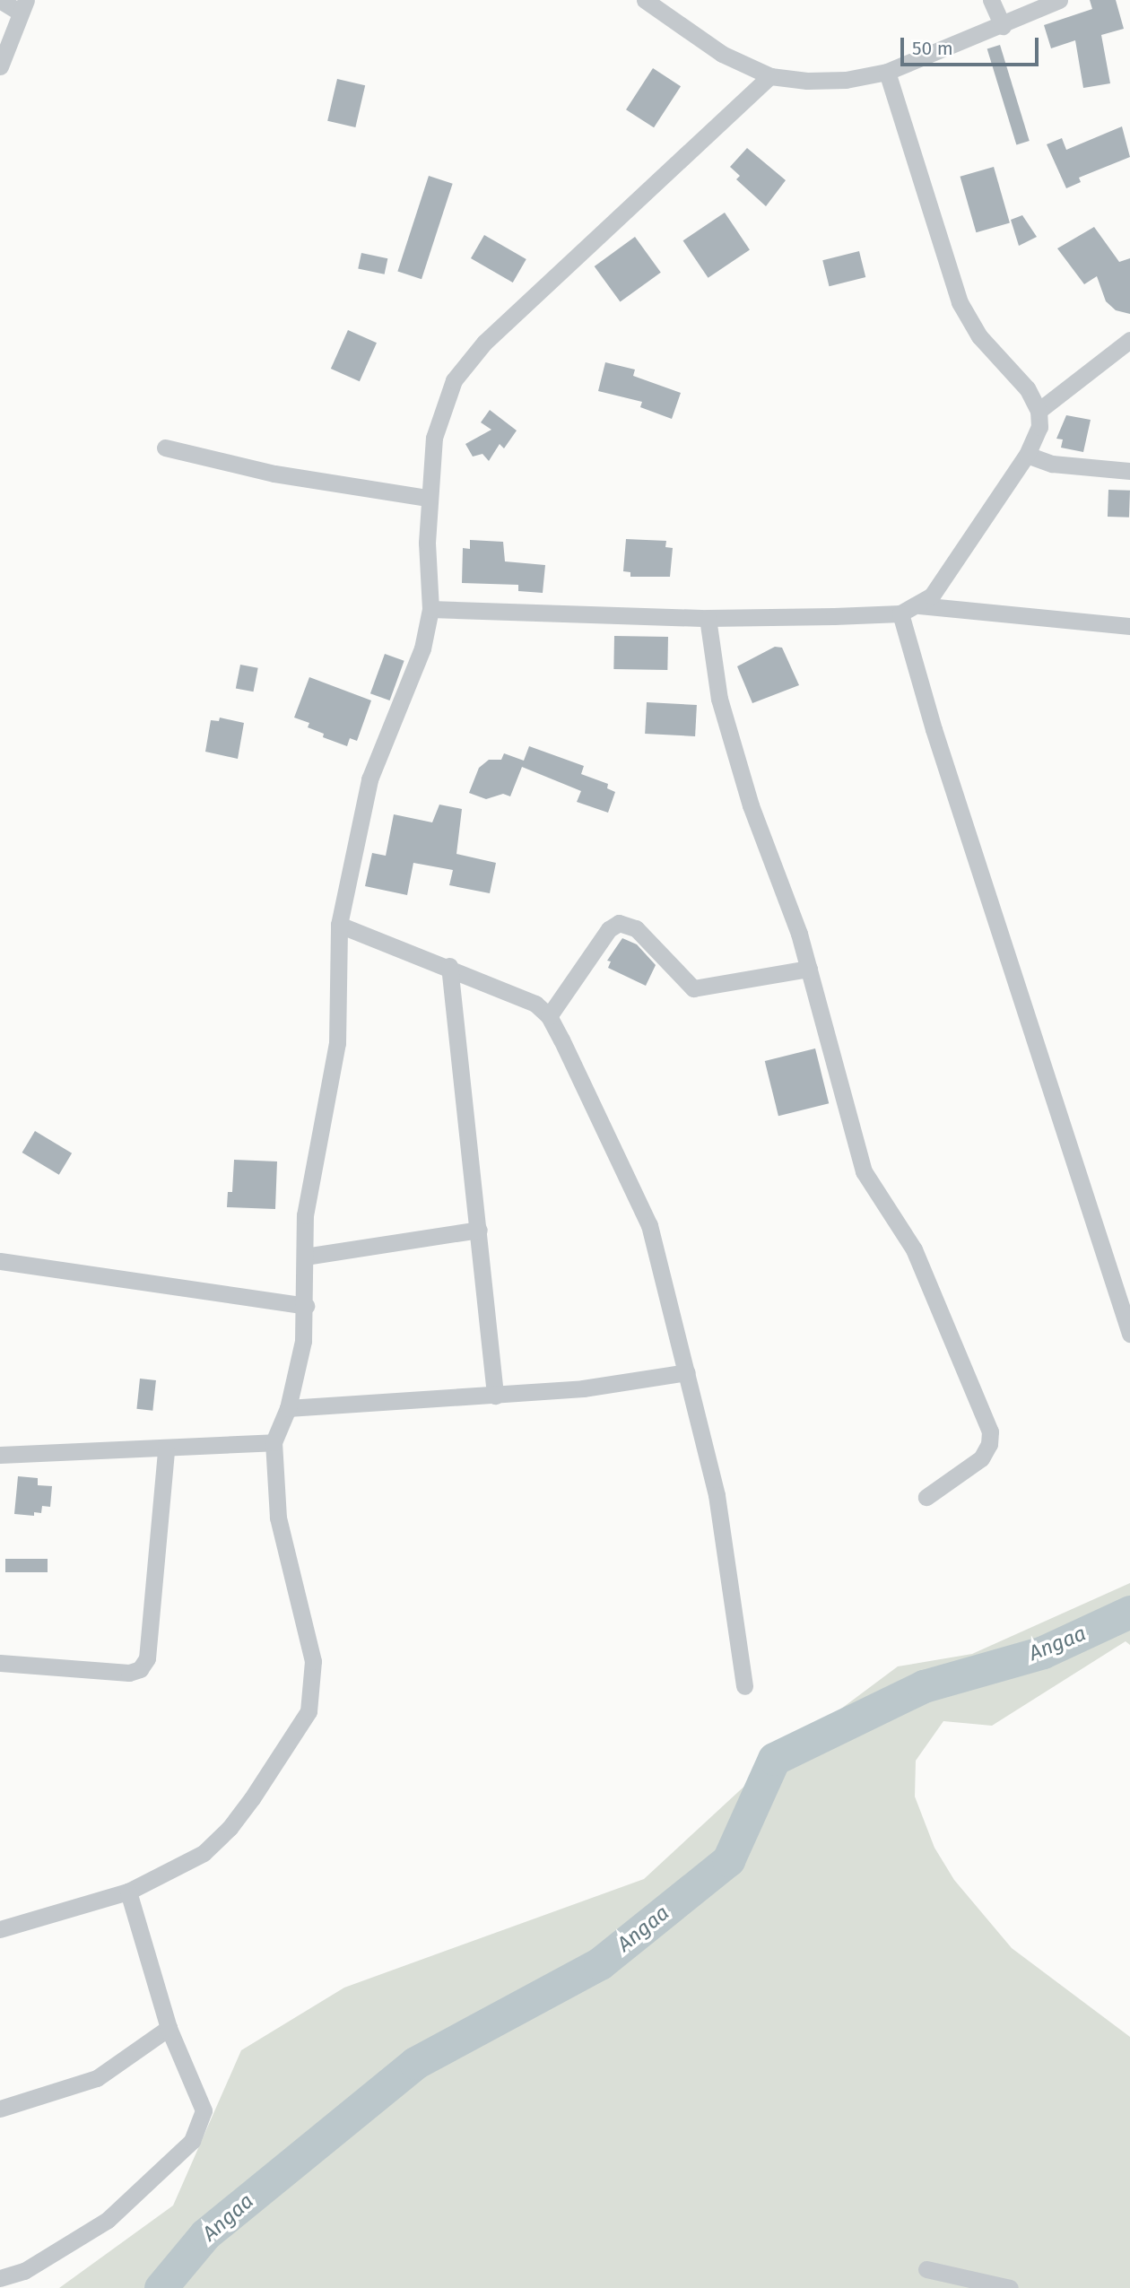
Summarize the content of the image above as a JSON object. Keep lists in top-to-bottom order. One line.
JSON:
{"water":["Angaa"],"scale_bar":"50 m"}
